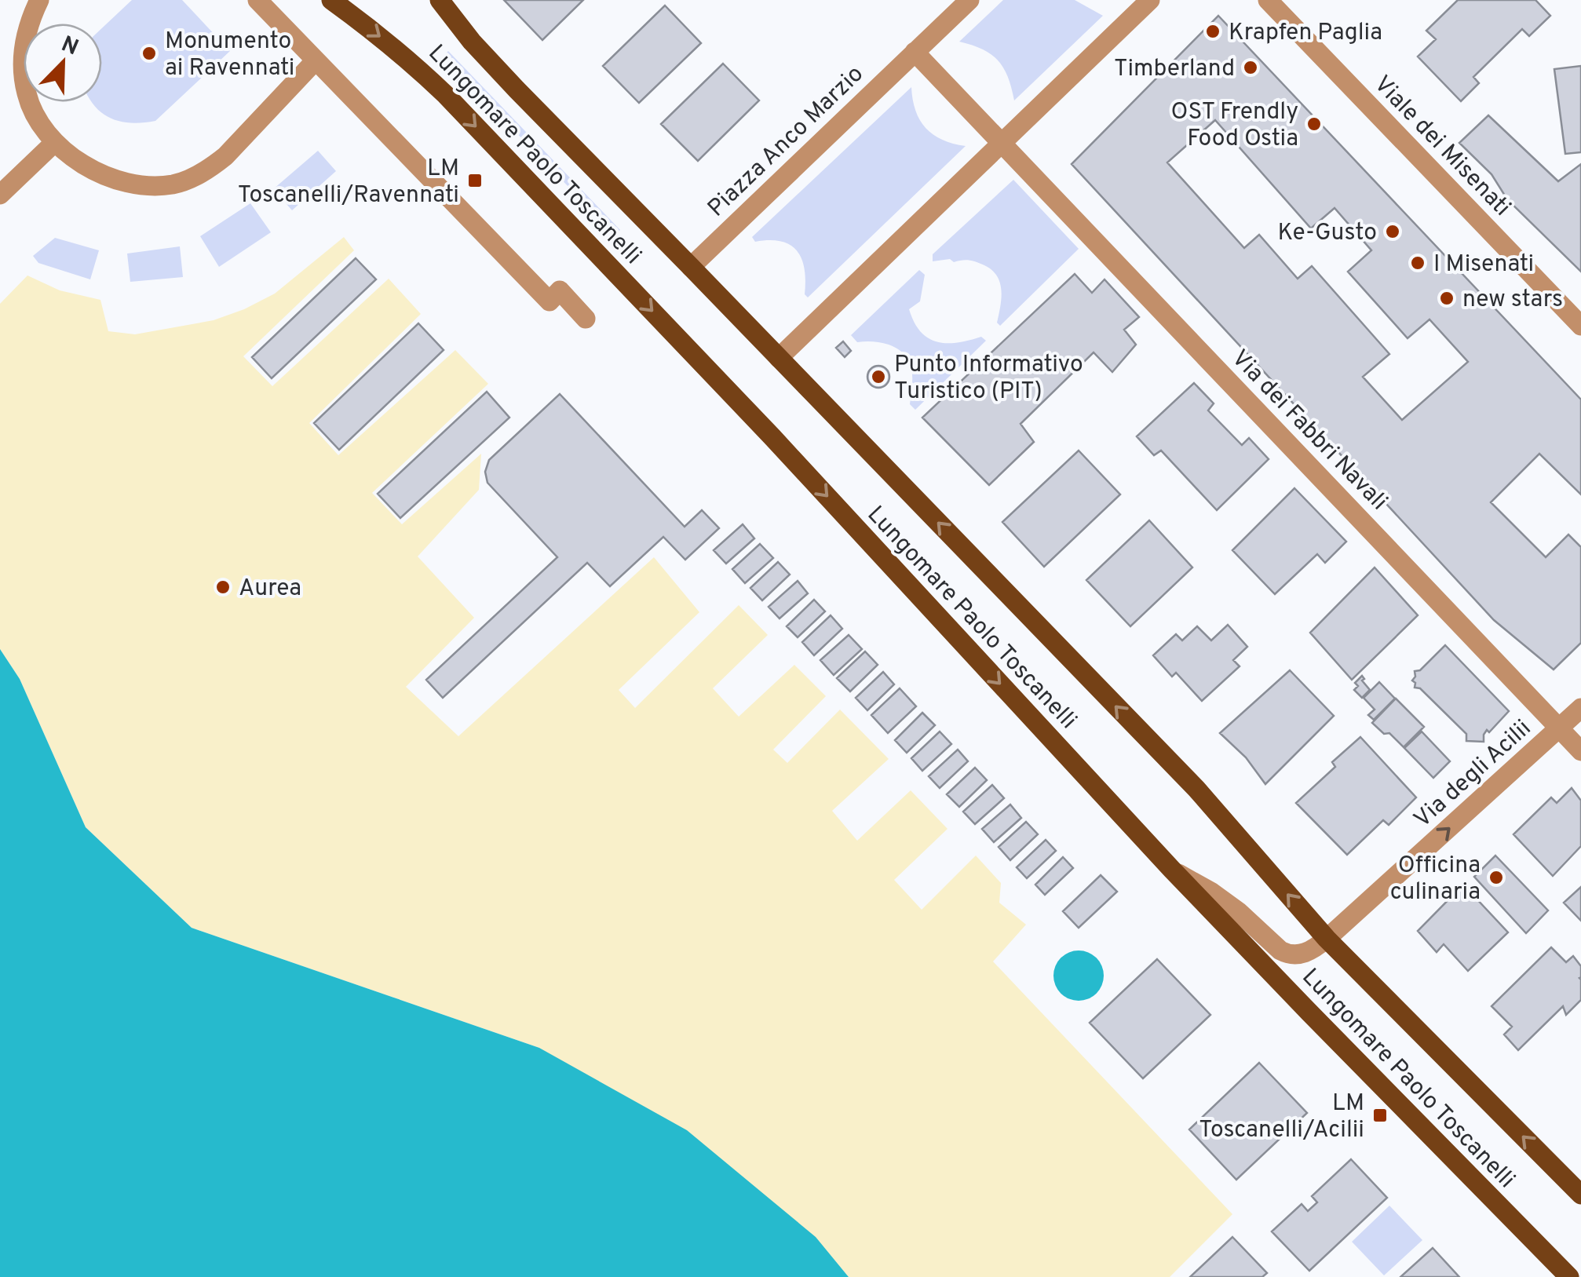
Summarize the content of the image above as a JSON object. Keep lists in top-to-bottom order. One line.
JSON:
{"streets":{"main road":["Lungomare Paolo Toscanelli"],"street":["Piazza Anco Marzio","Viale dei Misenati","Via dei Fabbri Navali","Via degli Acilii"]},"crossings":[["Piazza Anco Marzio","Lungomare Paolo Toscanelli"],["Lungomare Paolo Toscanelli","Via degli Acilii"],["Via dei Fabbri Navali","Via degli Acilii"]],"one_way":["Via degli Acilii"],"places":{"other":["Krapfen Paglia","Monumento ai Ravennati","Timberland","OST Frendly Food Ostia","Ke-Gusto","I Misenati","new stars","Punto Informativo Turistico (PIT)","Aurea","Officina culinaria"],"transit":["LM Toscanelli/Ravennati","LM Toscanelli/Acilii"]},"north":"top right"}
